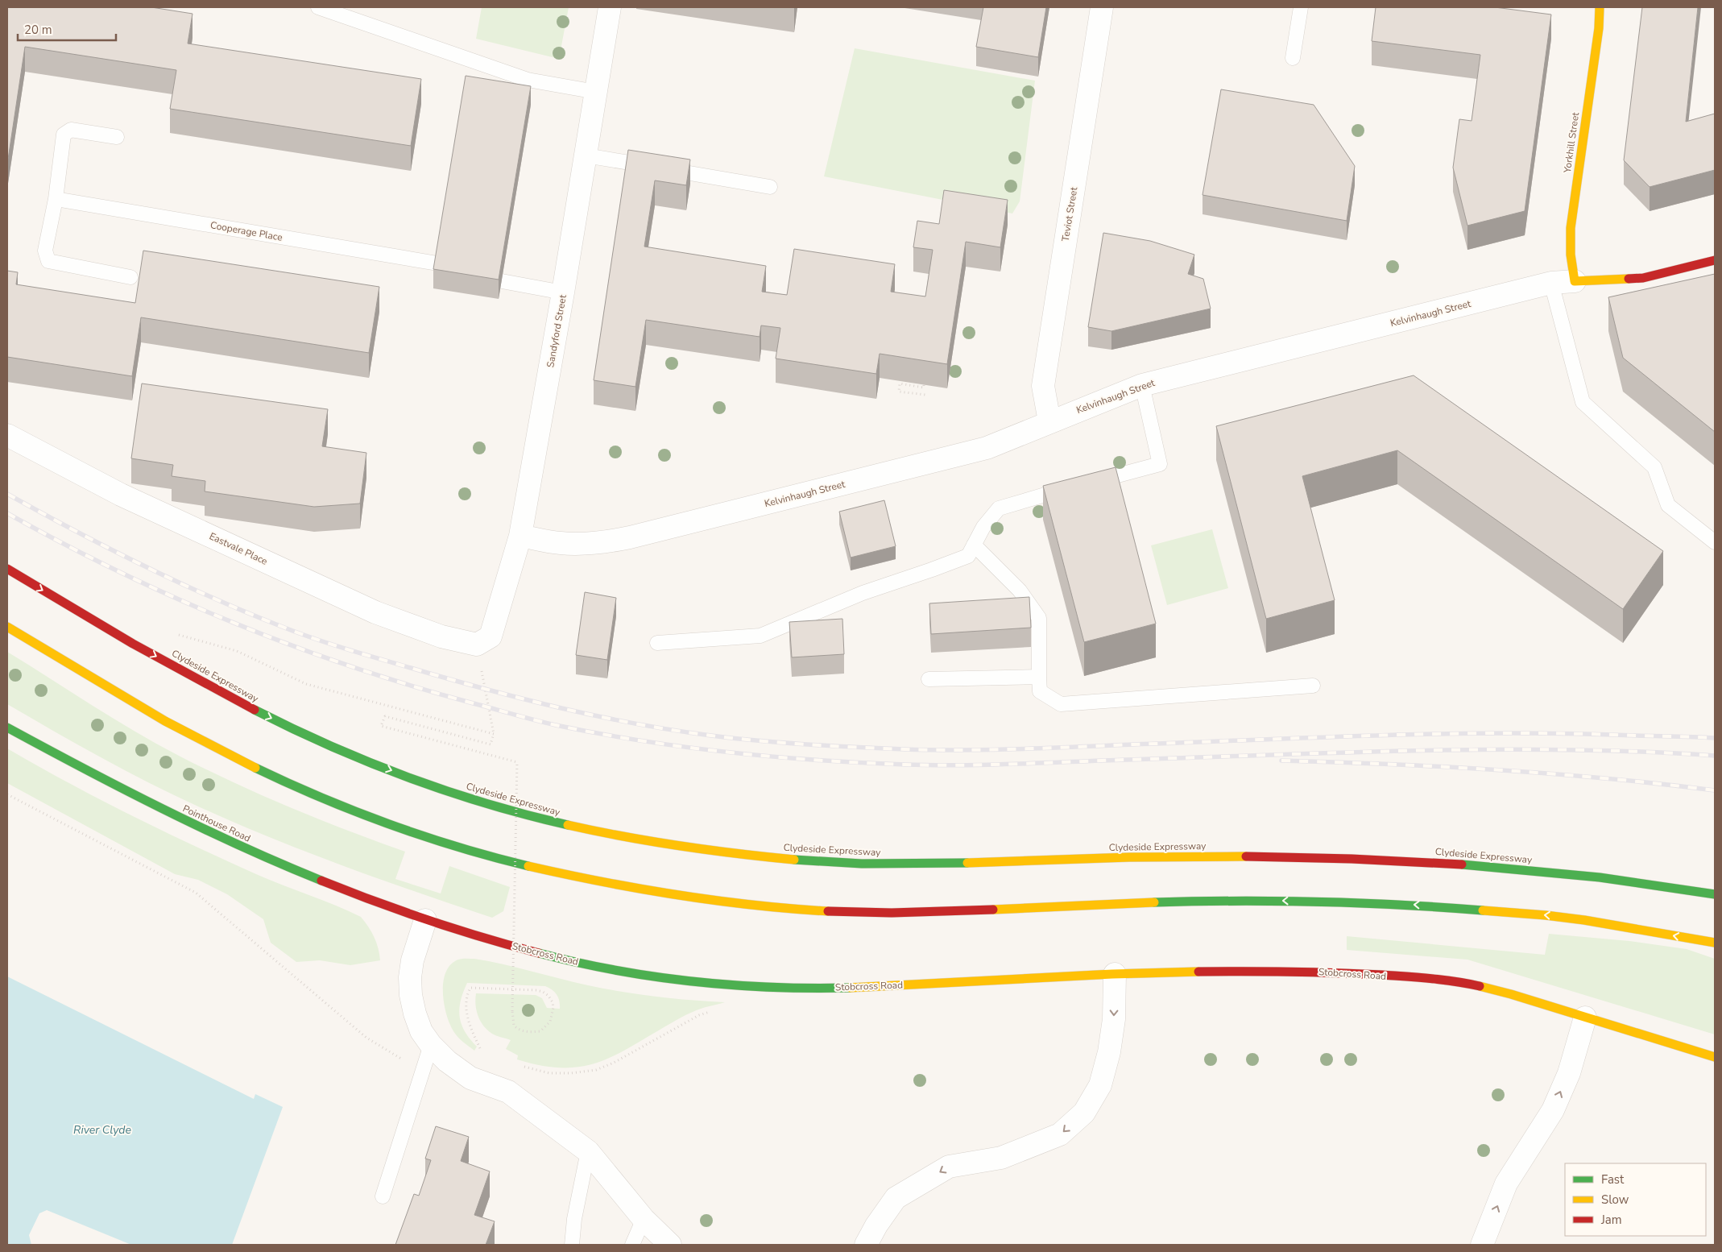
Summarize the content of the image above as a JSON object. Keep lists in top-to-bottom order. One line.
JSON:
{"streets":{"main road":["Yorkhill Street","Kelvinhaugh Street","Clydeside Expressway","Pointhouse Road","Stobcross Road"],"street":["Teviot Street","Sandyford Street","Eastvale Place"],"lane":["Cooperage Place"]},"crossings":[["Yorkhill Street","Kelvinhaugh Street"],["Teviot Street","Kelvinhaugh Street"],["Kelvinhaugh Street","Sandyford Street"],["Sandyford Street","Eastvale Place"],["Pointhouse Road","Stobcross Road"]],"water":["River Clyde"],"legend":["Fast","Slow","Jam"],"scale_bar":"20 m"}
